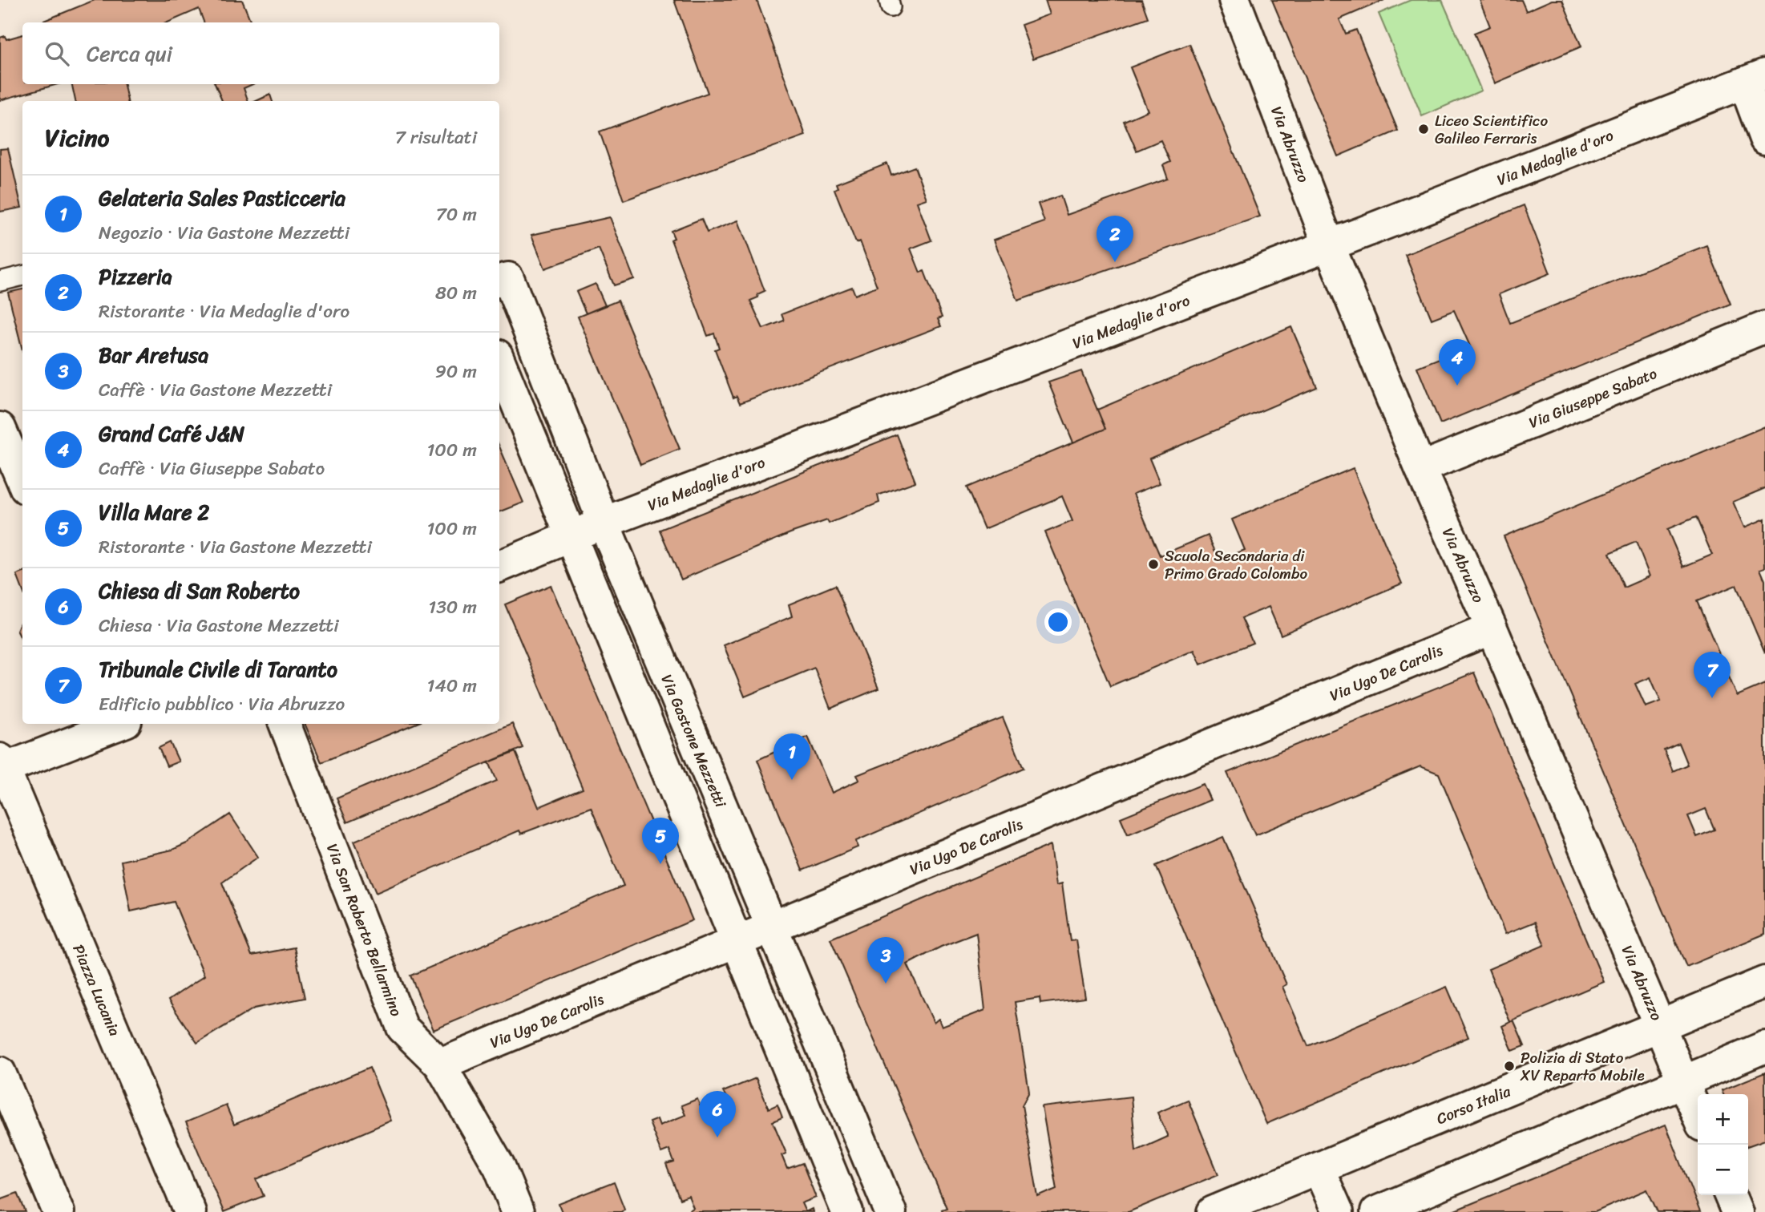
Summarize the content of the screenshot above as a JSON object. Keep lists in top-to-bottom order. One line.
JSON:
{"streets":{"street":["Via Abruzzo","Via Medaglie d'oro","Via Giuseppe Sabato","Via Ugo De Carolis","Via Gastone Mezzetti","Via San Roberto Bellarmino","Piazza Lucania","Corso Italia"]},"crossings":[["Via Abruzzo","Via Medaglie d'oro"],["Via Abruzzo","Via Giuseppe Sabato"],["Via Abruzzo","Via Ugo De Carolis"],["Via Abruzzo","Corso Italia"],["Via Medaglie d'oro","Via Gastone Mezzetti"],["Via Ugo De Carolis","Via Gastone Mezzetti"],["Via Ugo De Carolis","Via San Roberto Bellarmino"]],"places":["Liceo Scientifico Galileo Ferraris","Scuola Secondaria di Primo Grado Colombo","Polizia di Stato XV Reparto Mobile"],"page":{"search":"Cerca qui","heading":["Vicino","7 risultati"],"list":[{"mark":"1","name":"Gelateria Sales Pasticceria","note":"Negozio · Via Gastone Mezzetti","value":"70 m"},{"mark":"2","name":"Pizzeria","note":"Ristorante · Via Medaglie d'oro","value":"80 m"},{"mark":"3","name":"Bar Aretusa","note":"Caffè · Via Gastone Mezzetti","value":"90 m"},{"mark":"4","name":"Grand Café J&N","note":"Caffè · Via Giuseppe Sabato","value":"100 m"},{"mark":"5","name":"Villa Mare 2","note":"Ristorante · Via Gastone Mezzetti","value":"100 m"},{"mark":"6","name":"Chiesa di San Roberto","note":"Chiesa · Via Gastone Mezzetti","value":"130 m"},{"mark":"7","name":"Tribunale Civile di Taranto","note":"Edificio pubblico · Via Abruzzo","value":"140 m"}],"pins":["2","4","7","1","5","3","6"],"map_buttons":["+","−"]}}
